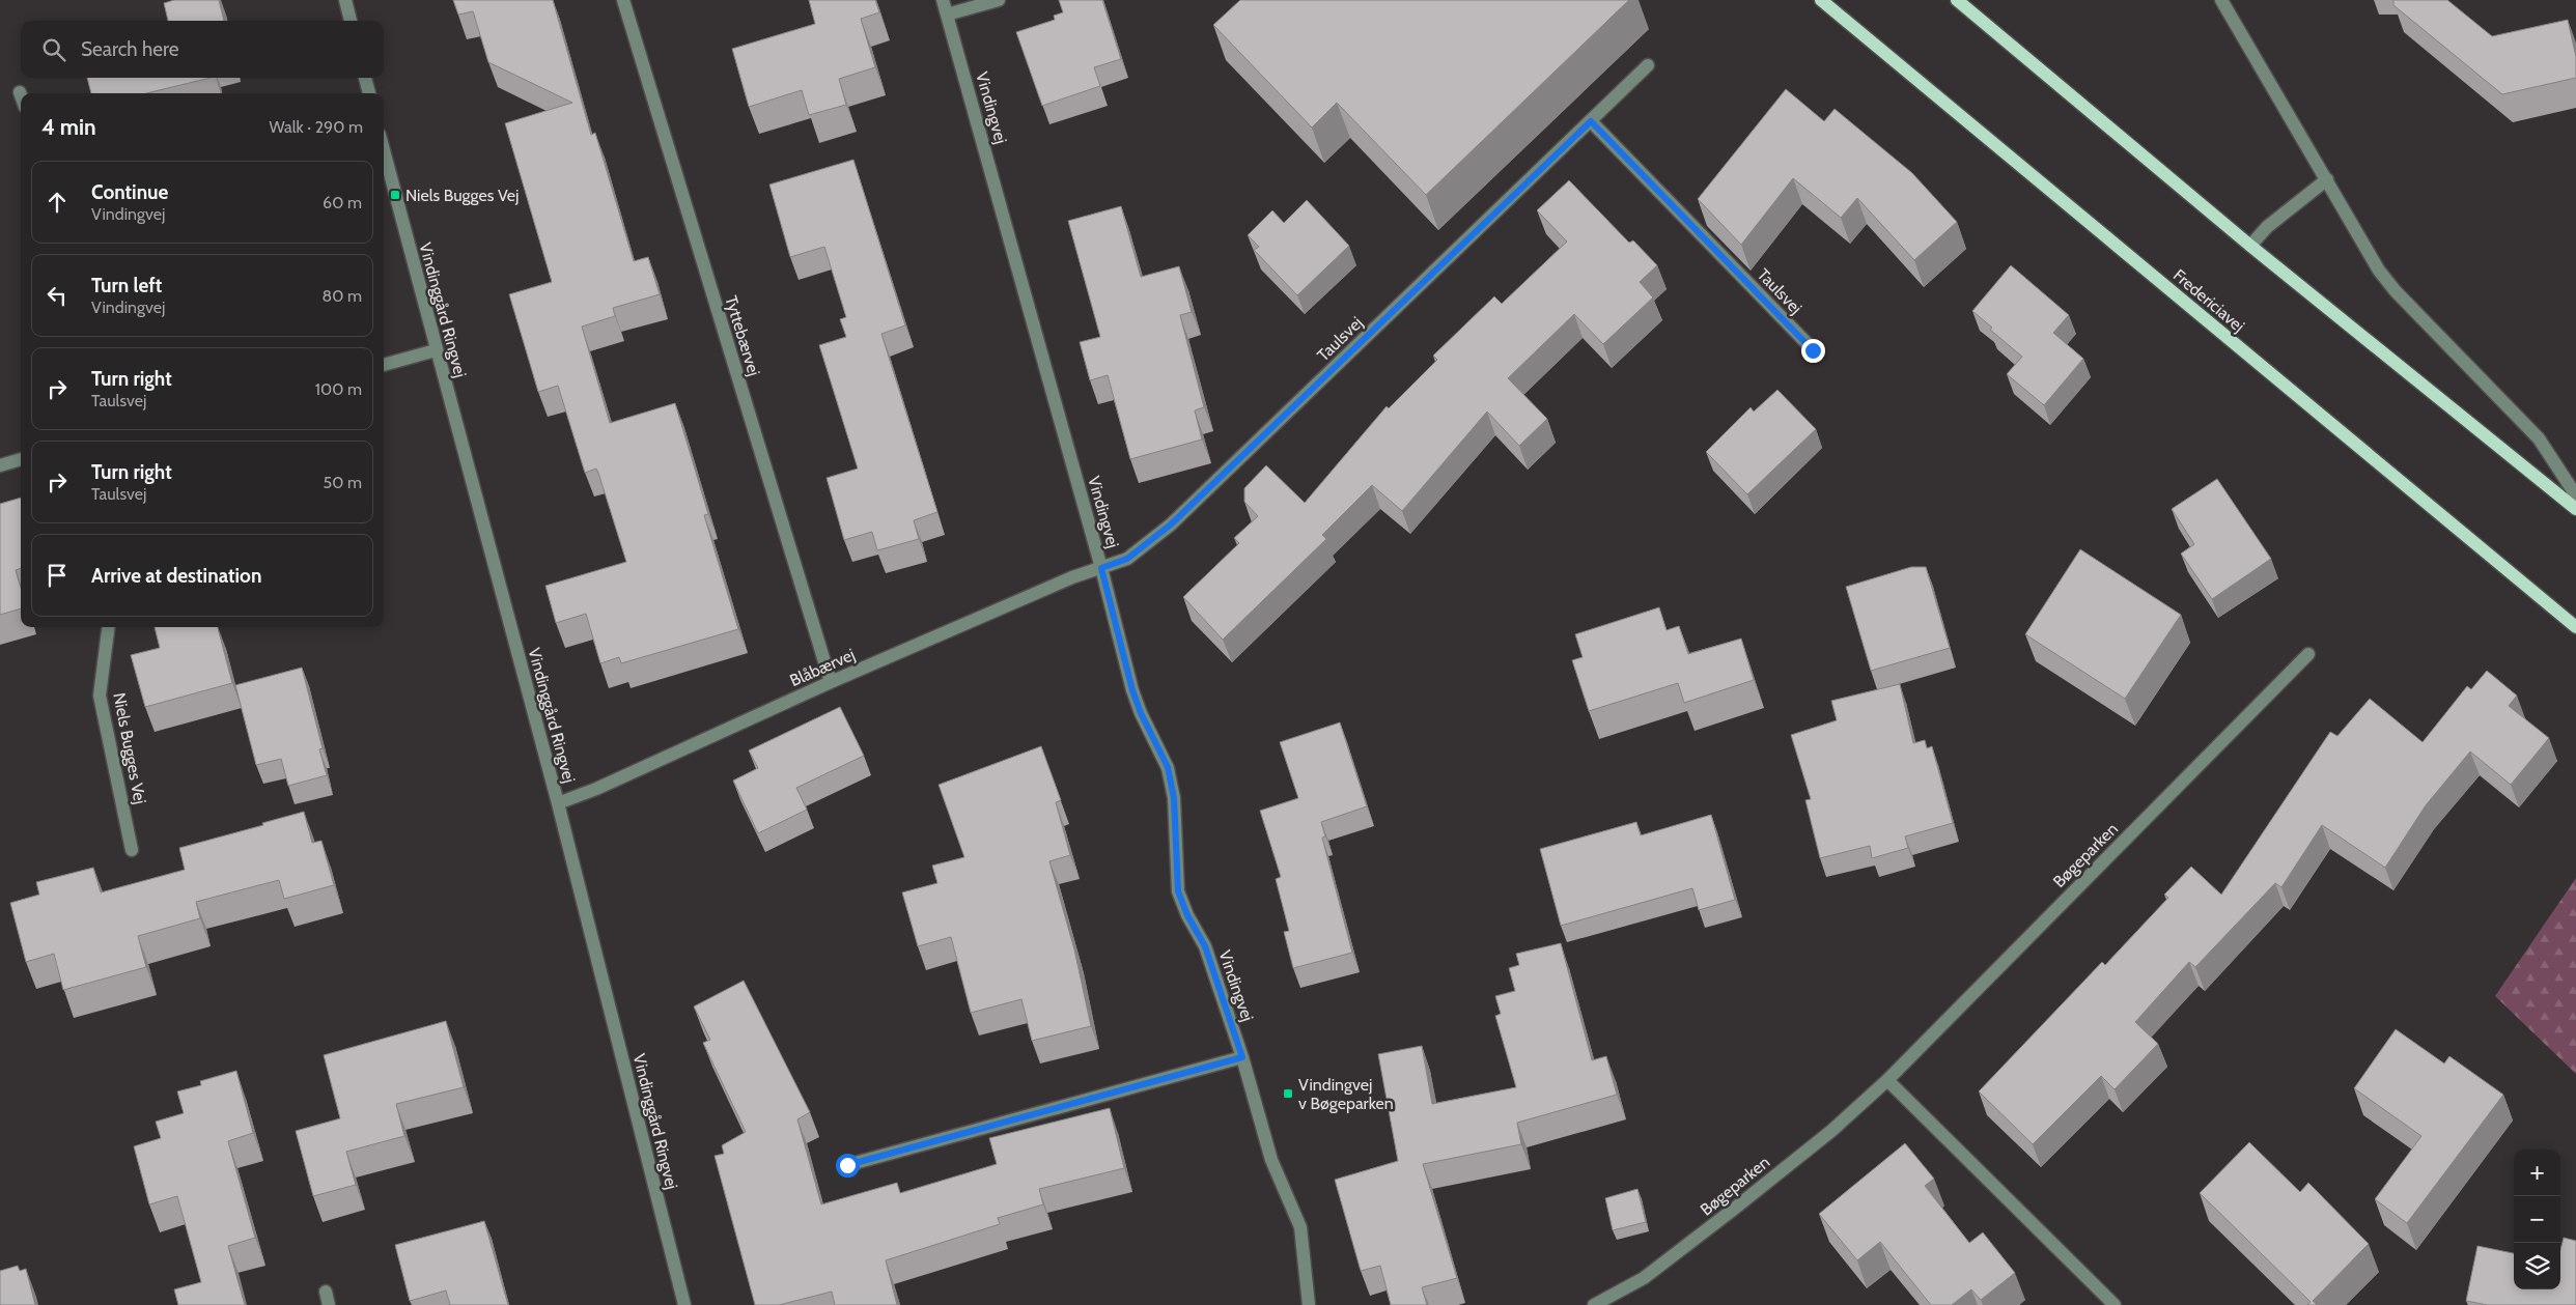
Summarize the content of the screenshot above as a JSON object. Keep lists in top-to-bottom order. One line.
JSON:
{"streets":{"main road":["Fredericiavej"],"street":["Vindingvej","Taulsvej","Vindinggård Ringvej","Tyttebærvej","Blåbærvej","Niels Bugges Vej","Bøgeparken"]},"crossings":[["Vindingvej","Taulsvej"],["Vindingvej","Blåbærvej"],["Taulsvej","Blåbærvej"],["Vindinggård Ringvej","Blåbærvej"],["Tyttebærvej","Blåbærvej"]],"places":{"transit":["Niels Bugges Vej","Vindingvej v Bøgeparken"]},"page":{"search":"Search here","heading":["4 min","Walk · 290 m"],"list":[["Continue","Vindingvej","60 m"],["Turn left","Vindingvej","80 m"],["Turn right","Taulsvej","100 m"],["Turn right","Taulsvej","50 m"],"Arrive at destination"],"map_buttons":["+","−"]}}
